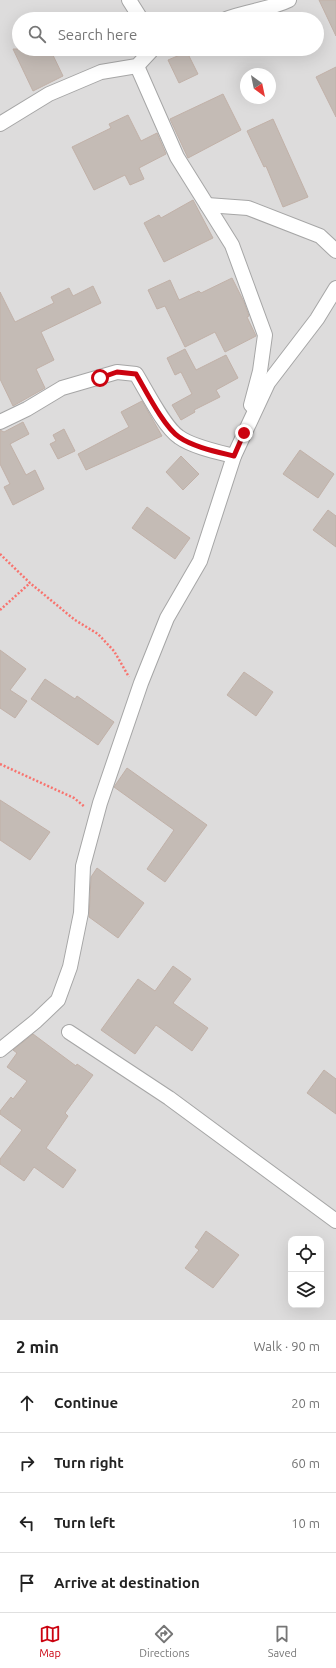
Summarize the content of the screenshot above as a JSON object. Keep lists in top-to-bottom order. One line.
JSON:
{"north":"bottom right","page":{"search":"Search here","heading":["2 min","Walk · 90 m"],"list":[["Continue","20 m"],["Turn right","60 m"],["Turn left","10 m"],"Arrive at destination"],"nav":["Map","Directions","Saved"]}}
